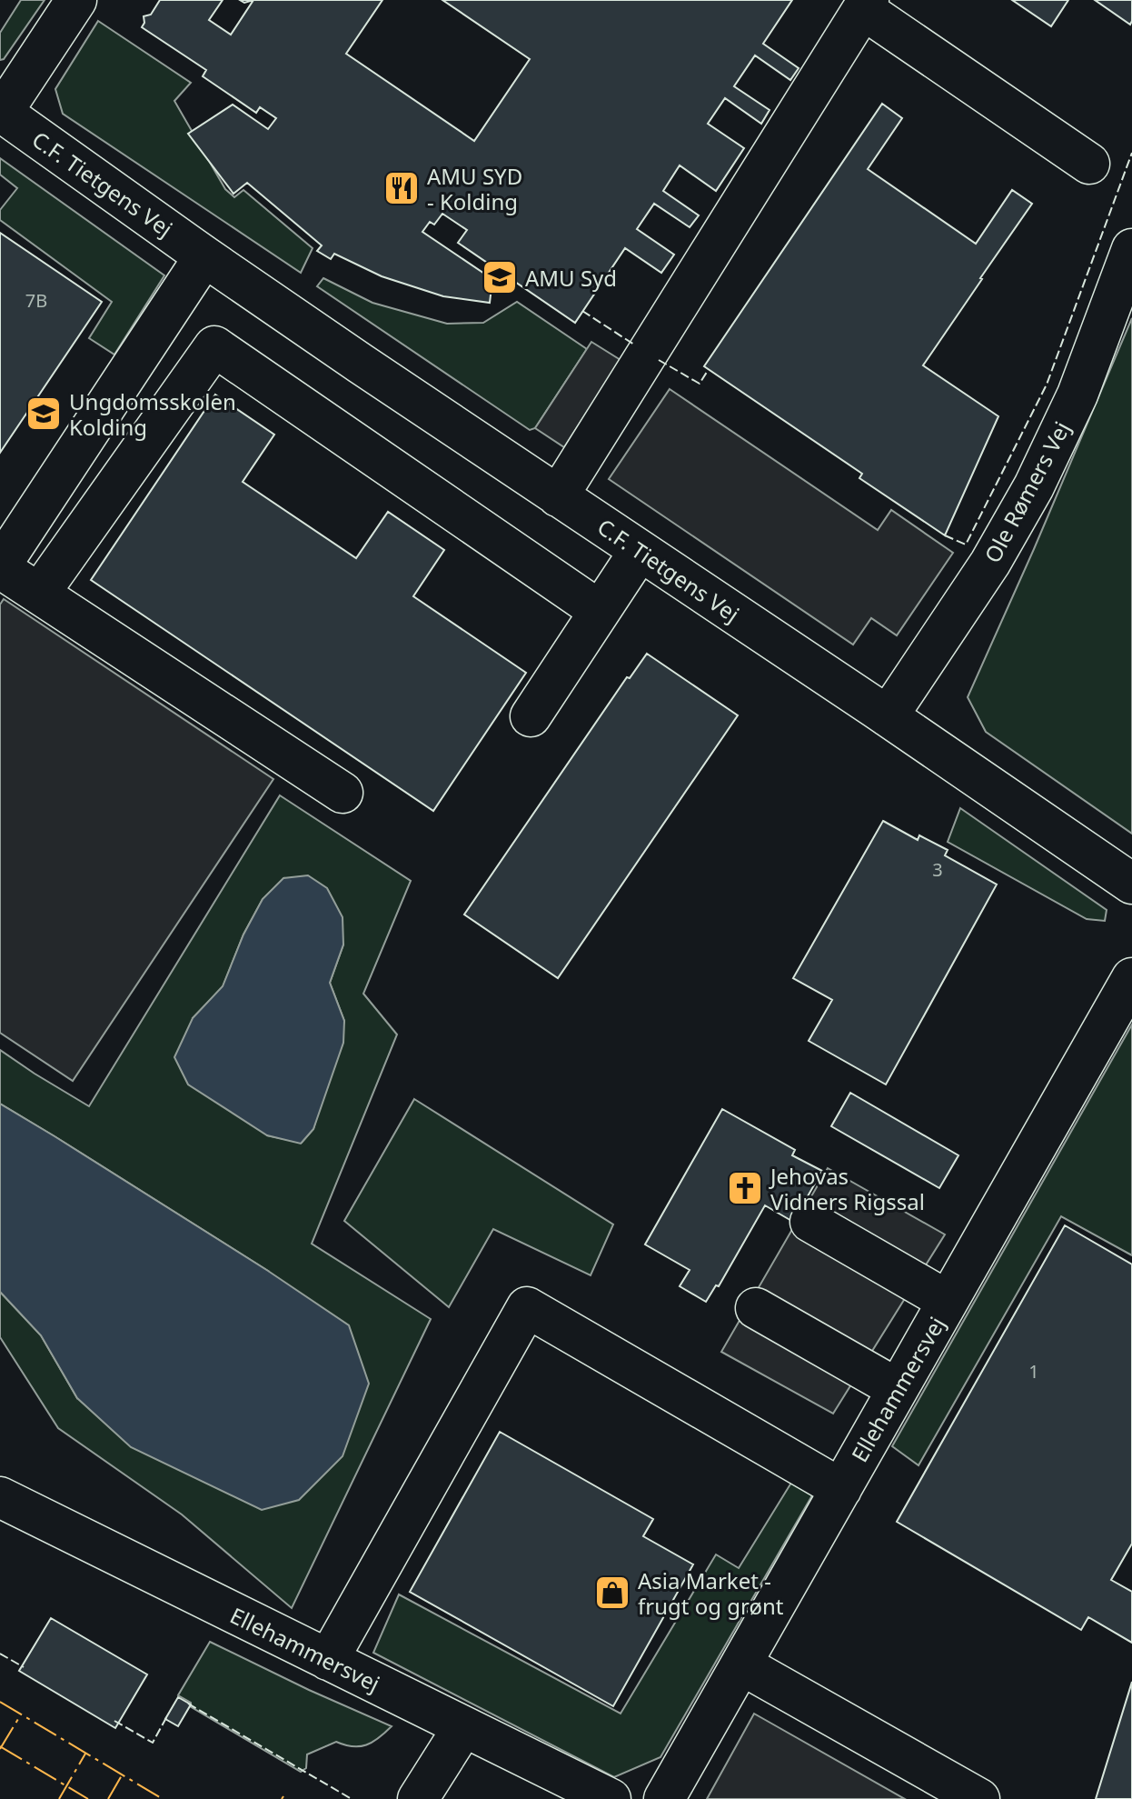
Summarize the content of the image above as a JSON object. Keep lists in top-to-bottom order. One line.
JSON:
{"streets":{"street":["C.F. Tietgens Vej","Ole Rømers Vej","Ellehammersvej"]},"crossings":[["C.F. Tietgens Vej","Ole Rømers Vej"]],"places":{"restaurant":["AMU SYD - Kolding"],"school or university":["AMU Syd","Ungdomsskolen Kolding"],"church":["Jehovas Vidners Rigssal"],"shop":["Asia Market - frugt og grønt"]},"house_numbers":["7B","3","1"]}
